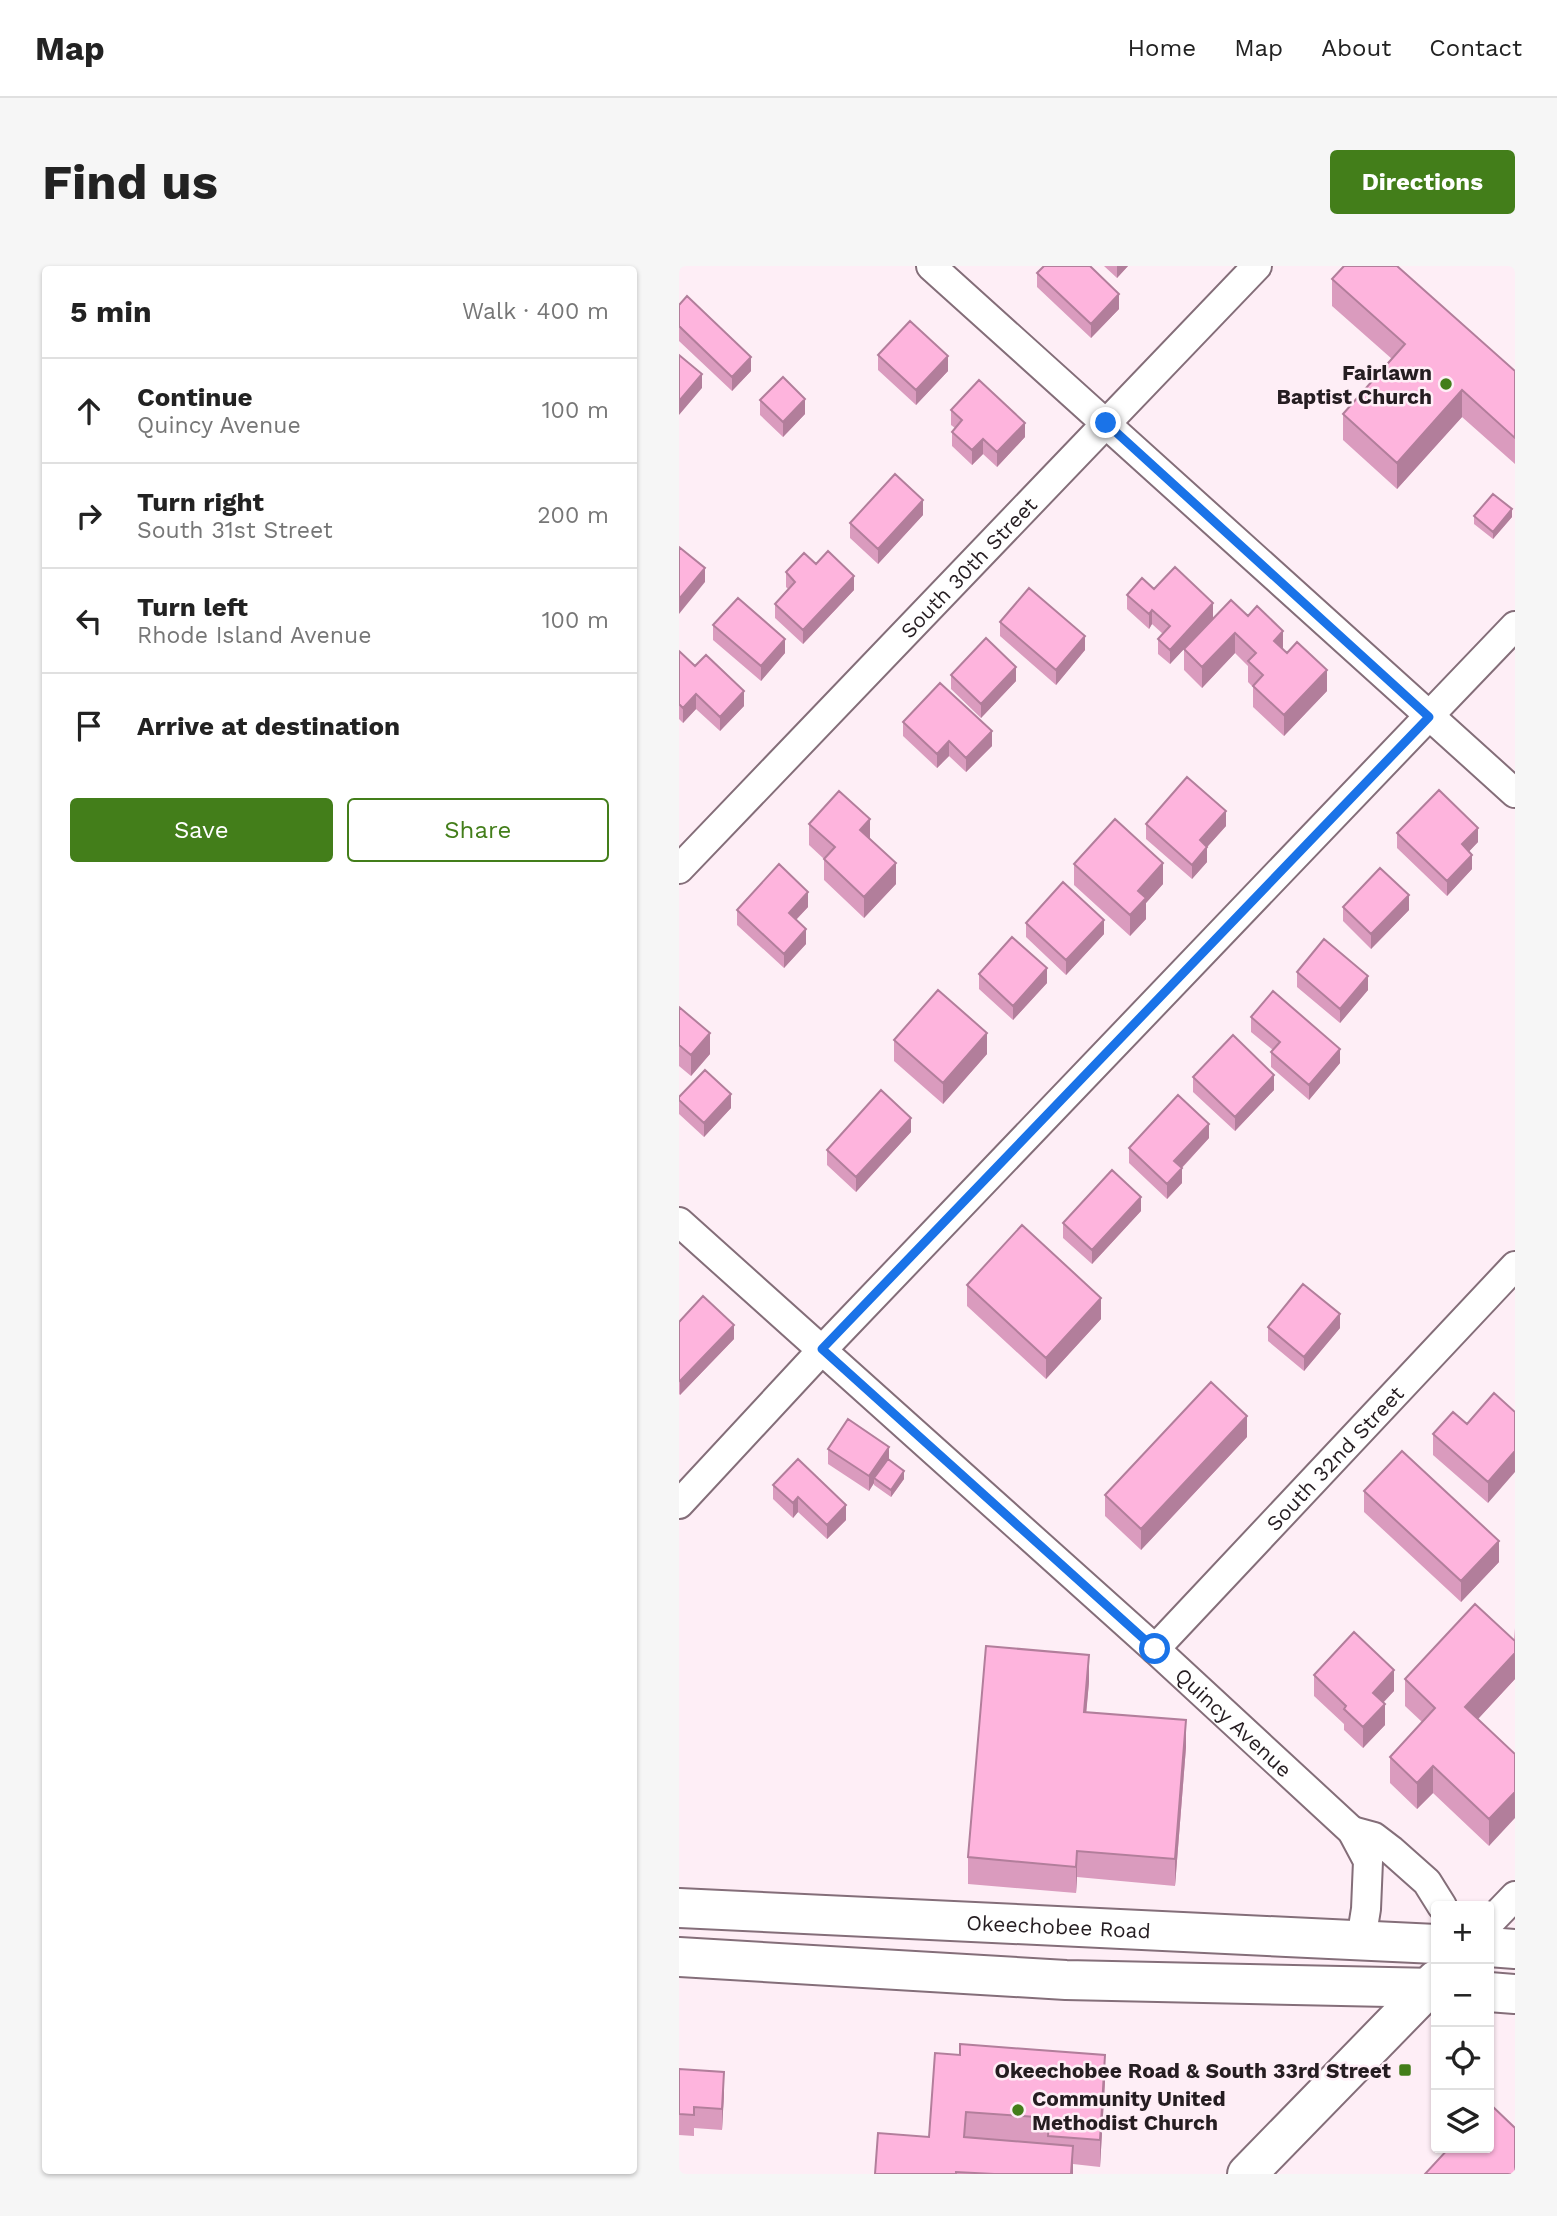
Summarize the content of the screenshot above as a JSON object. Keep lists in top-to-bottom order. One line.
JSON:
{"streets":{"main road":["Okeechobee Road"],"street":["South 30th Street","South 32nd Street","Quincy Avenue"]},"crossings":[["South 32nd Street","Quincy Avenue"],["Quincy Avenue","Okeechobee Road"]],"places":{"other":["Fairlawn Baptist Church","Community United Methodist Church"],"transit":["Okeechobee Road & South 33rd Street"]},"page":{"header":"Map","nav":["Home","Map","About","Contact"],"buttons":["Directions",["Save","Share"]],"title":"Find us","heading":["5 min","Walk · 400 m"],"list":[["Continue","Quincy Avenue","100 m"],["Turn right","South 31st Street","200 m"],["Turn left","Rhode Island Avenue","100 m"],"Arrive at destination"],"map_buttons":["+","−"]}}
